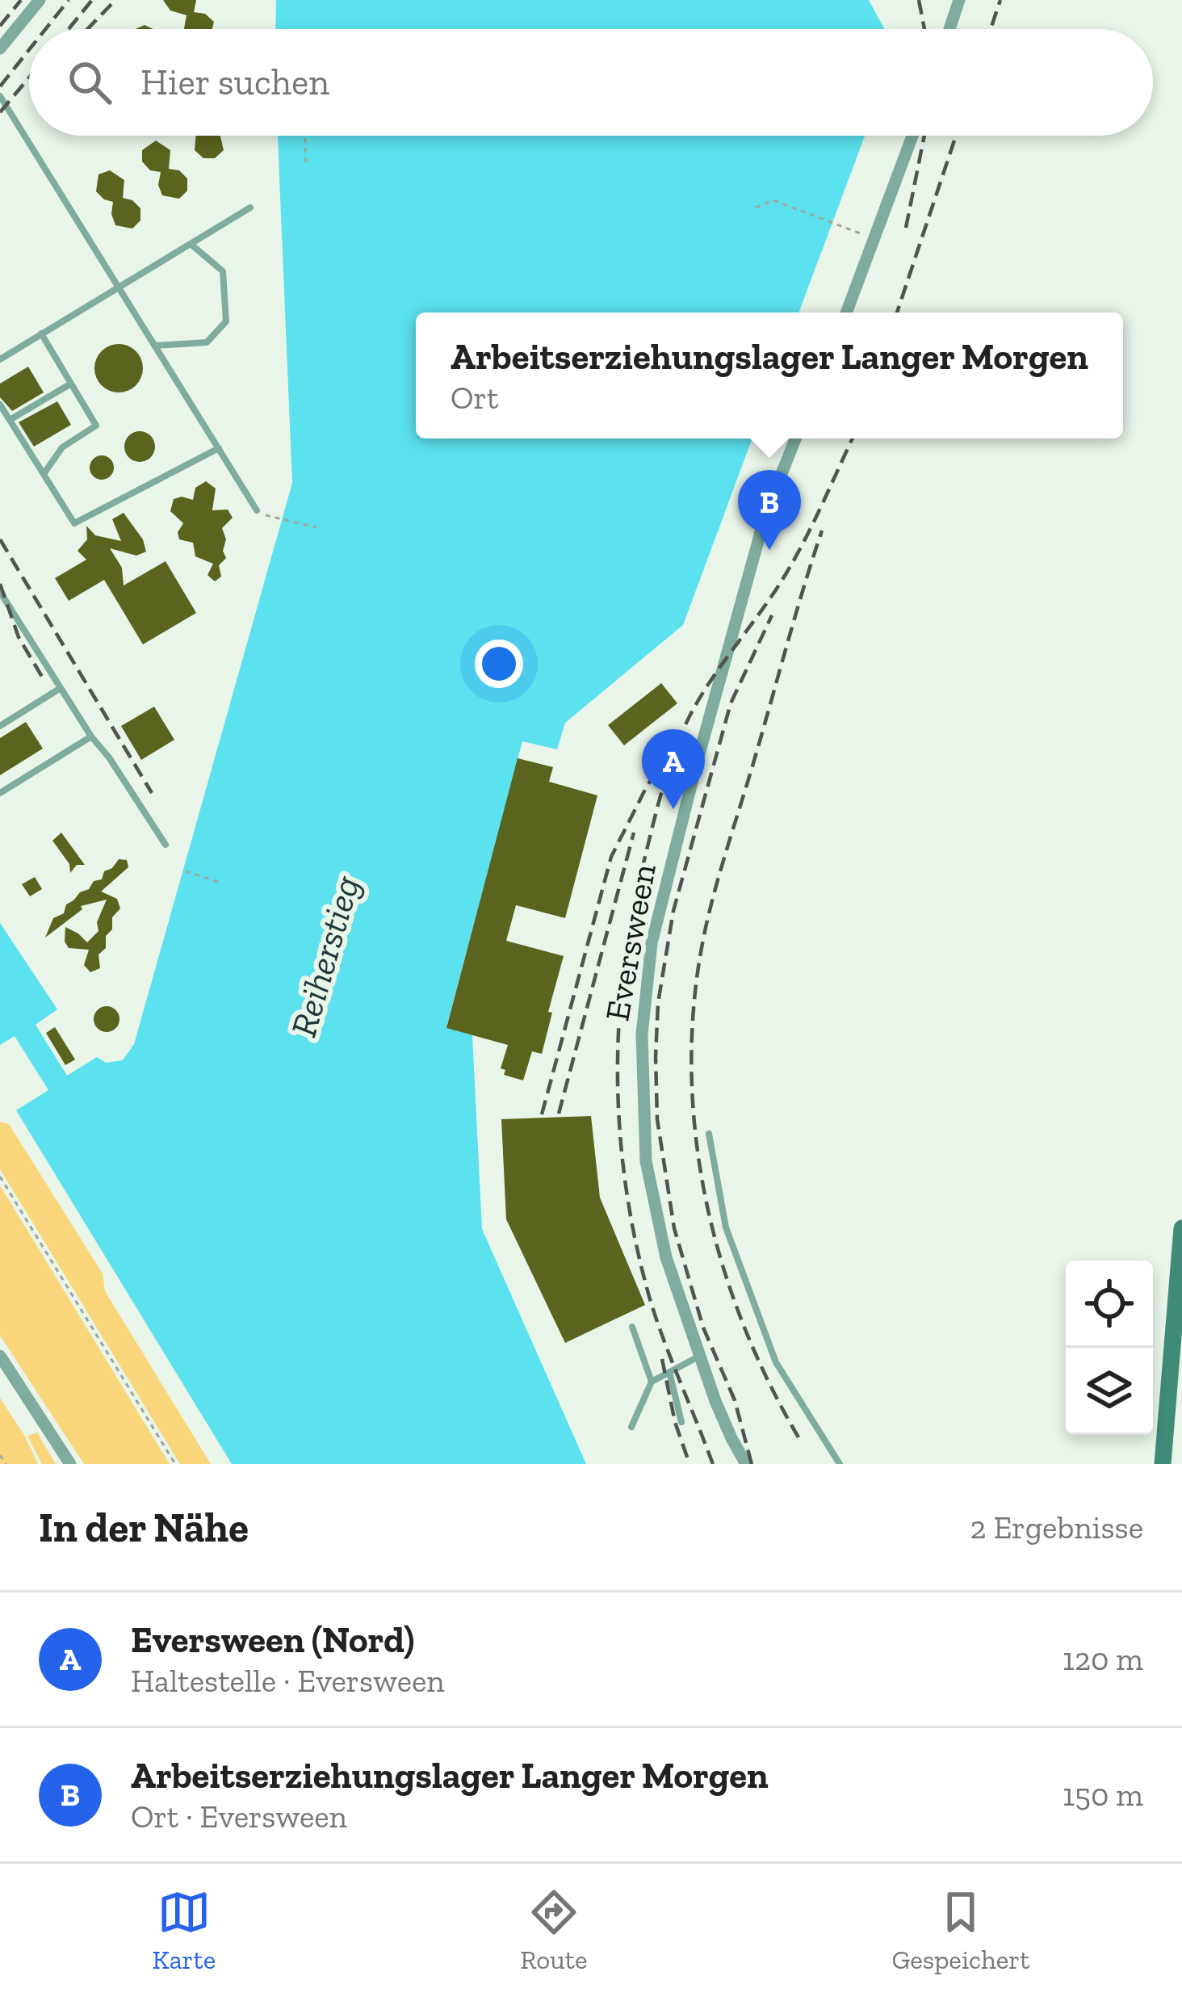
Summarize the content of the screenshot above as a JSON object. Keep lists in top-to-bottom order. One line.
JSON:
{"streets":{"street":["Eversween"]},"water":["Reiherstieg"],"page":{"search":"Hier suchen","popup":["Arbeitserziehungslager Langer Morgen","Ort"],"pins":["B","A"],"heading":["In der Nähe","2 Ergebnisse"],"list":[{"mark":"A","name":"Eversween (Nord)","note":"Haltestelle · Eversween","value":"120 m"},{"mark":"B","name":"Arbeitserziehungslager Langer Morgen","note":"Ort · Eversween","value":"150 m"}],"nav":["Karte","Route","Gespeichert"]}}
